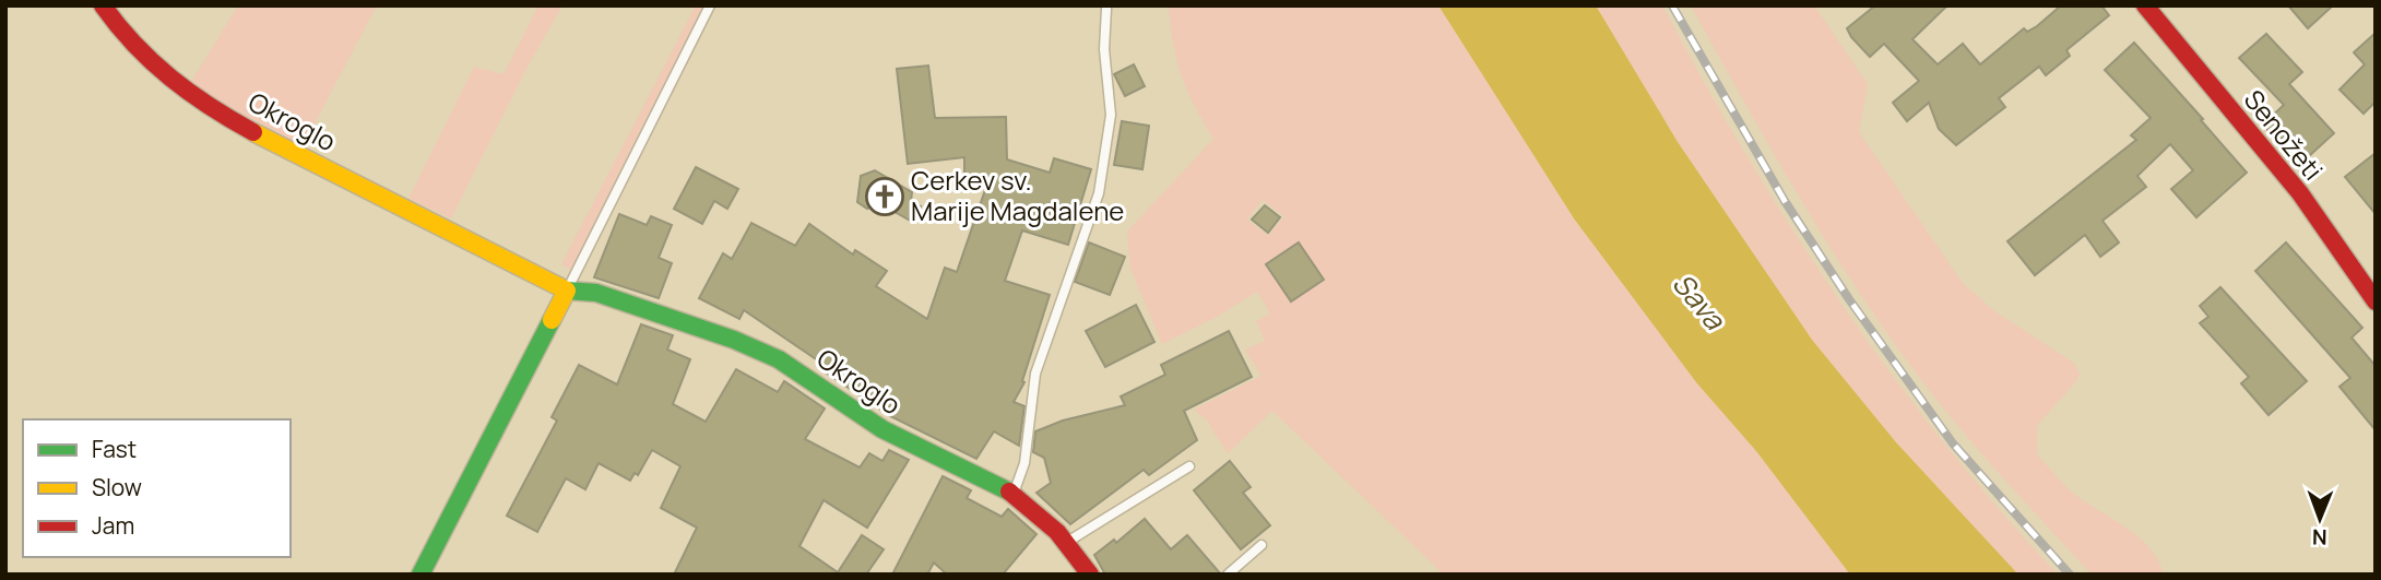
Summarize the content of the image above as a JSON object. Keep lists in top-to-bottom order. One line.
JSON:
{"streets":{"street":["Okroglo","Senožeti"]},"water":["Sava"],"places":{"church":["Cerkev sv. Marije Magdalene"]},"legend":["Fast","Slow","Jam"],"north":"bottom"}
